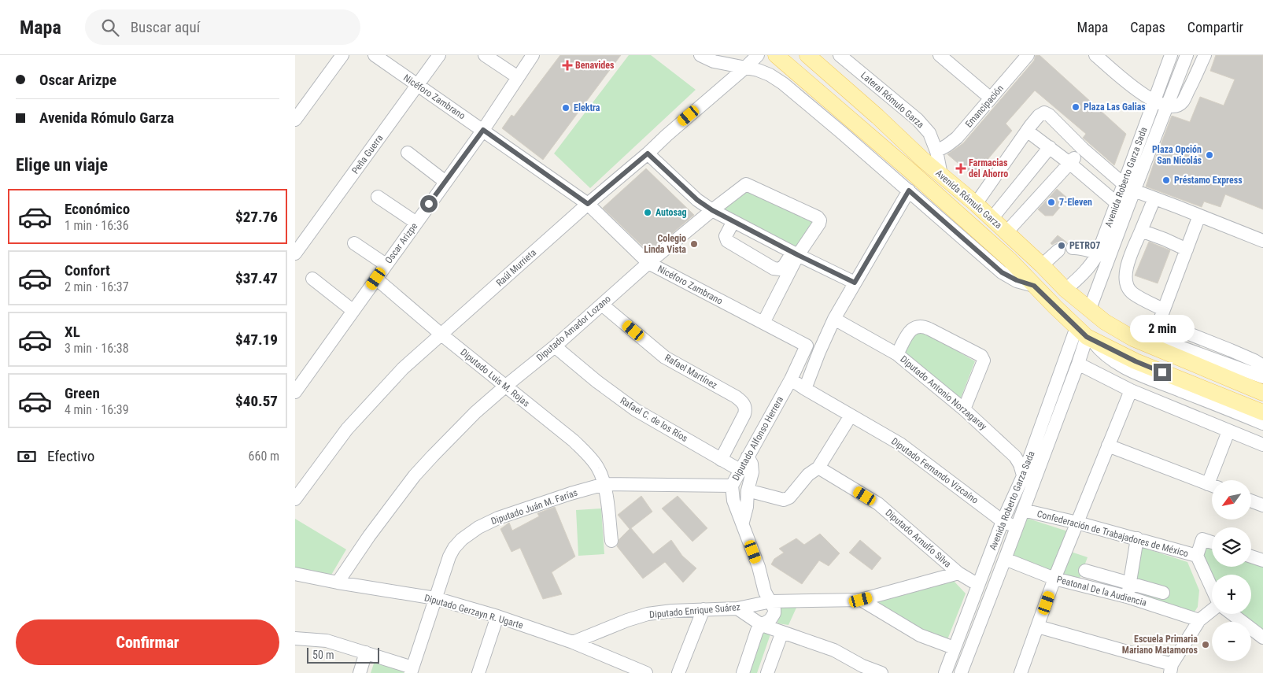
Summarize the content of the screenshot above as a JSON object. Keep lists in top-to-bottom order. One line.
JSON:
{"streets":{"main road":["Avenida Rómulo Garza"],"street":["Nicéforo Zambrano","Lateral Rómulo Garza","Emancipación","Peña Guerra","Avenida Roberto Garza Sada","Oscar Arizpe","Raúl Murrieta","Diputado Amador Lozano","Rafael Martínez","Diputado Luis M. Rojas","Diputado Antonio Norzagaray","Rafael C. de los Ríos","Diputado Alfonso Herrera","Diputado Fernando Vizcaíno","Diputado Juán M. Farías","Confederación de Trabajadores de México","Diputado Arnulfo Silva","Peatonal De la Audiencia","Diputado Enrique Suárez","Diputado Gerzayn R. Ugarte"]},"crossings":[["Nicéforo Zambrano","Peña Guerra"],["Nicéforo Zambrano","Oscar Arizpe"],["Nicéforo Zambrano","Raúl Murrieta"],["Nicéforo Zambrano","Diputado Amador Lozano"],["Nicéforo Zambrano","Diputado Alfonso Herrera"],["Lateral Rómulo Garza","Emancipación"],["Lateral Rómulo Garza","Avenida Rómulo Garza"],["Avenida Roberto Garza Sada","Avenida Rómulo Garza"],["Avenida Roberto Garza Sada","Diputado Antonio Norzagaray"],["Avenida Roberto Garza Sada","Diputado Fernando Vizcaíno"],["Avenida Roberto Garza Sada","Confederación de Trabajadores de México"],["Avenida Roberto Garza Sada","Diputado Arnulfo Silva"],["Avenida Roberto Garza Sada","Peatonal De la Audiencia"],["Avenida Rómulo Garza","Raúl Murrieta"],["Oscar Arizpe","Diputado Luis M. Rojas"],["Raúl Murrieta","Diputado Luis M. Rojas"],["Diputado Amador Lozano","Rafael Martínez"],["Diputado Amador Lozano","Diputado Luis M. Rojas"],["Diputado Amador Lozano","Rafael C. de los Ríos"],["Diputado Amador Lozano","Diputado Gerzayn R. Ugarte"],["Rafael Martínez","Rafael C. de los Ríos"],["Diputado Luis M. Rojas","Diputado Juán M. Farías"],["Rafael C. de los Ríos","Diputado Alfonso Herrera"],["Diputado Alfonso Herrera","Diputado Fernando Vizcaíno"],["Diputado Alfonso Herrera","Diputado Juán M. Farías"],["Diputado Alfonso Herrera","Diputado Enrique Suárez"],["Diputado Juán M. Farías","Diputado Gerzayn R. Ugarte"],["Diputado Arnulfo Silva","Diputado Enrique Suárez"],["Diputado Enrique Suárez","Diputado Gerzayn R. Ugarte"]],"places":{"health":["Benavides","Farmacias del Ahorro"],"other":["Plaza Las Galias","Elektra","Plaza Opción San Nicolás","Préstamo Express","7-Eleven","Autosag","Colegio Linda Vista","PETRO7","Escuela Primaria Mariano Matamoros"]},"scale_bar":"50 m","north":"bottom left","page":{"header":"Mapa","search":"Buscar aquí","nav":["Mapa","Capas","Compartir"],"banner":["Oscar Arizpe","Avenida Rómulo Garza"],"heading":"Elige un viaje","list":[{"name":"Económico","note":"1 min · 16:36","value":"$27.76"},{"name":"Confort","note":"2 min · 16:37","value":"$37.47"},{"name":"XL","note":"3 min · 16:38","value":"$47.19"},{"name":"Green","note":"4 min · 16:39","value":"$40.57"}],"bubble":"2 min","pay":["Efectivo","660 m"],"map_buttons":["+","−"],"buttons":"Confirmar","scale":"50 m"}}
